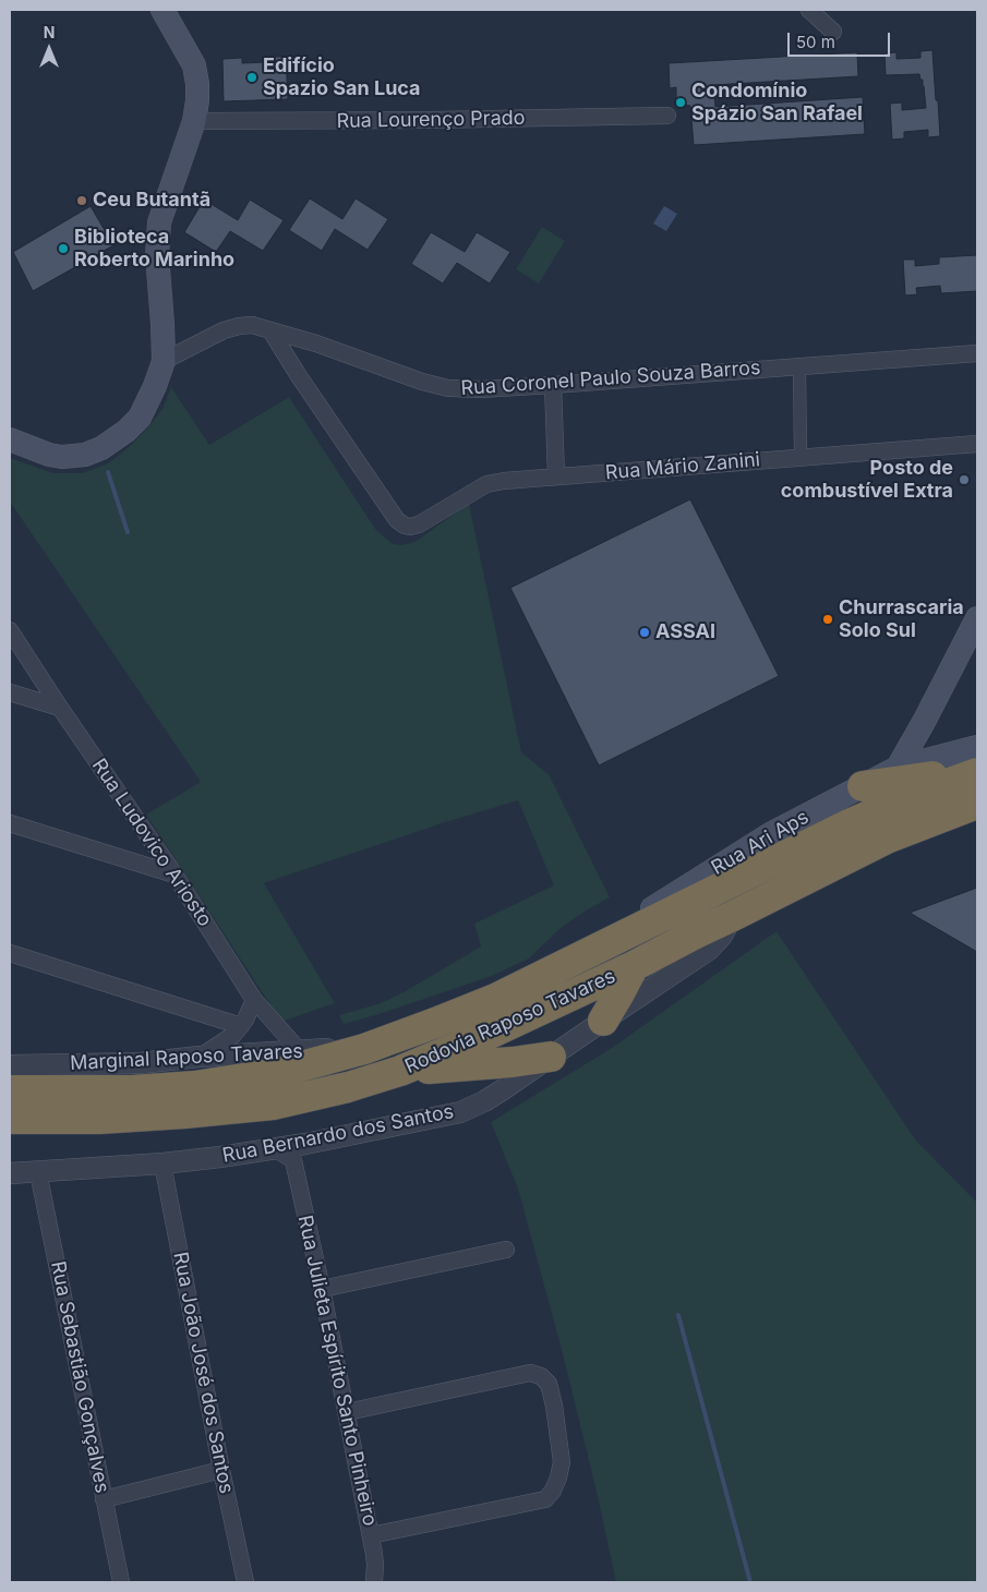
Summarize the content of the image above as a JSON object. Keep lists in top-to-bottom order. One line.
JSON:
{"streets":{"highway":["Rodovia Raposo Tavares"],"main road":["Rua Ari Aps"],"street":["Rua Lourenço Prado","Rua Coronel Paulo Souza Barros","Rua Mário Zanini","Rua Ludovico Ariosto","Marginal Raposo Tavares","Rua Bernardo dos Santos","Rua Julieta Espírito Santo Pinheiro","Rua João José dos Santos","Rua Sebastião Gonçalves"]},"crossings":[["Rua Coronel Paulo Souza Barros","Rua Mário Zanini"],["Rua Ludovico Ariosto","Marginal Raposo Tavares"],["Rua Ari Aps","Rodovia Raposo Tavares"],["Rodovia Raposo Tavares","Marginal Raposo Tavares"],["Rodovia Raposo Tavares","Rua Bernardo dos Santos"],["Rua Bernardo dos Santos","Rua Julieta Espírito Santo Pinheiro"],["Rua Bernardo dos Santos","Rua João José dos Santos"],["Rua Bernardo dos Santos","Rua Sebastião Gonçalves"]],"places":["Edifício Spazio San Luca","Condomínio Spázio San Rafael","Ceu Butantã","Biblioteca Roberto Marinho","Posto de combustível Extra","Churrascaria Solo Sul","ASSAI"],"scale_bar":"50 m","north":"top"}
